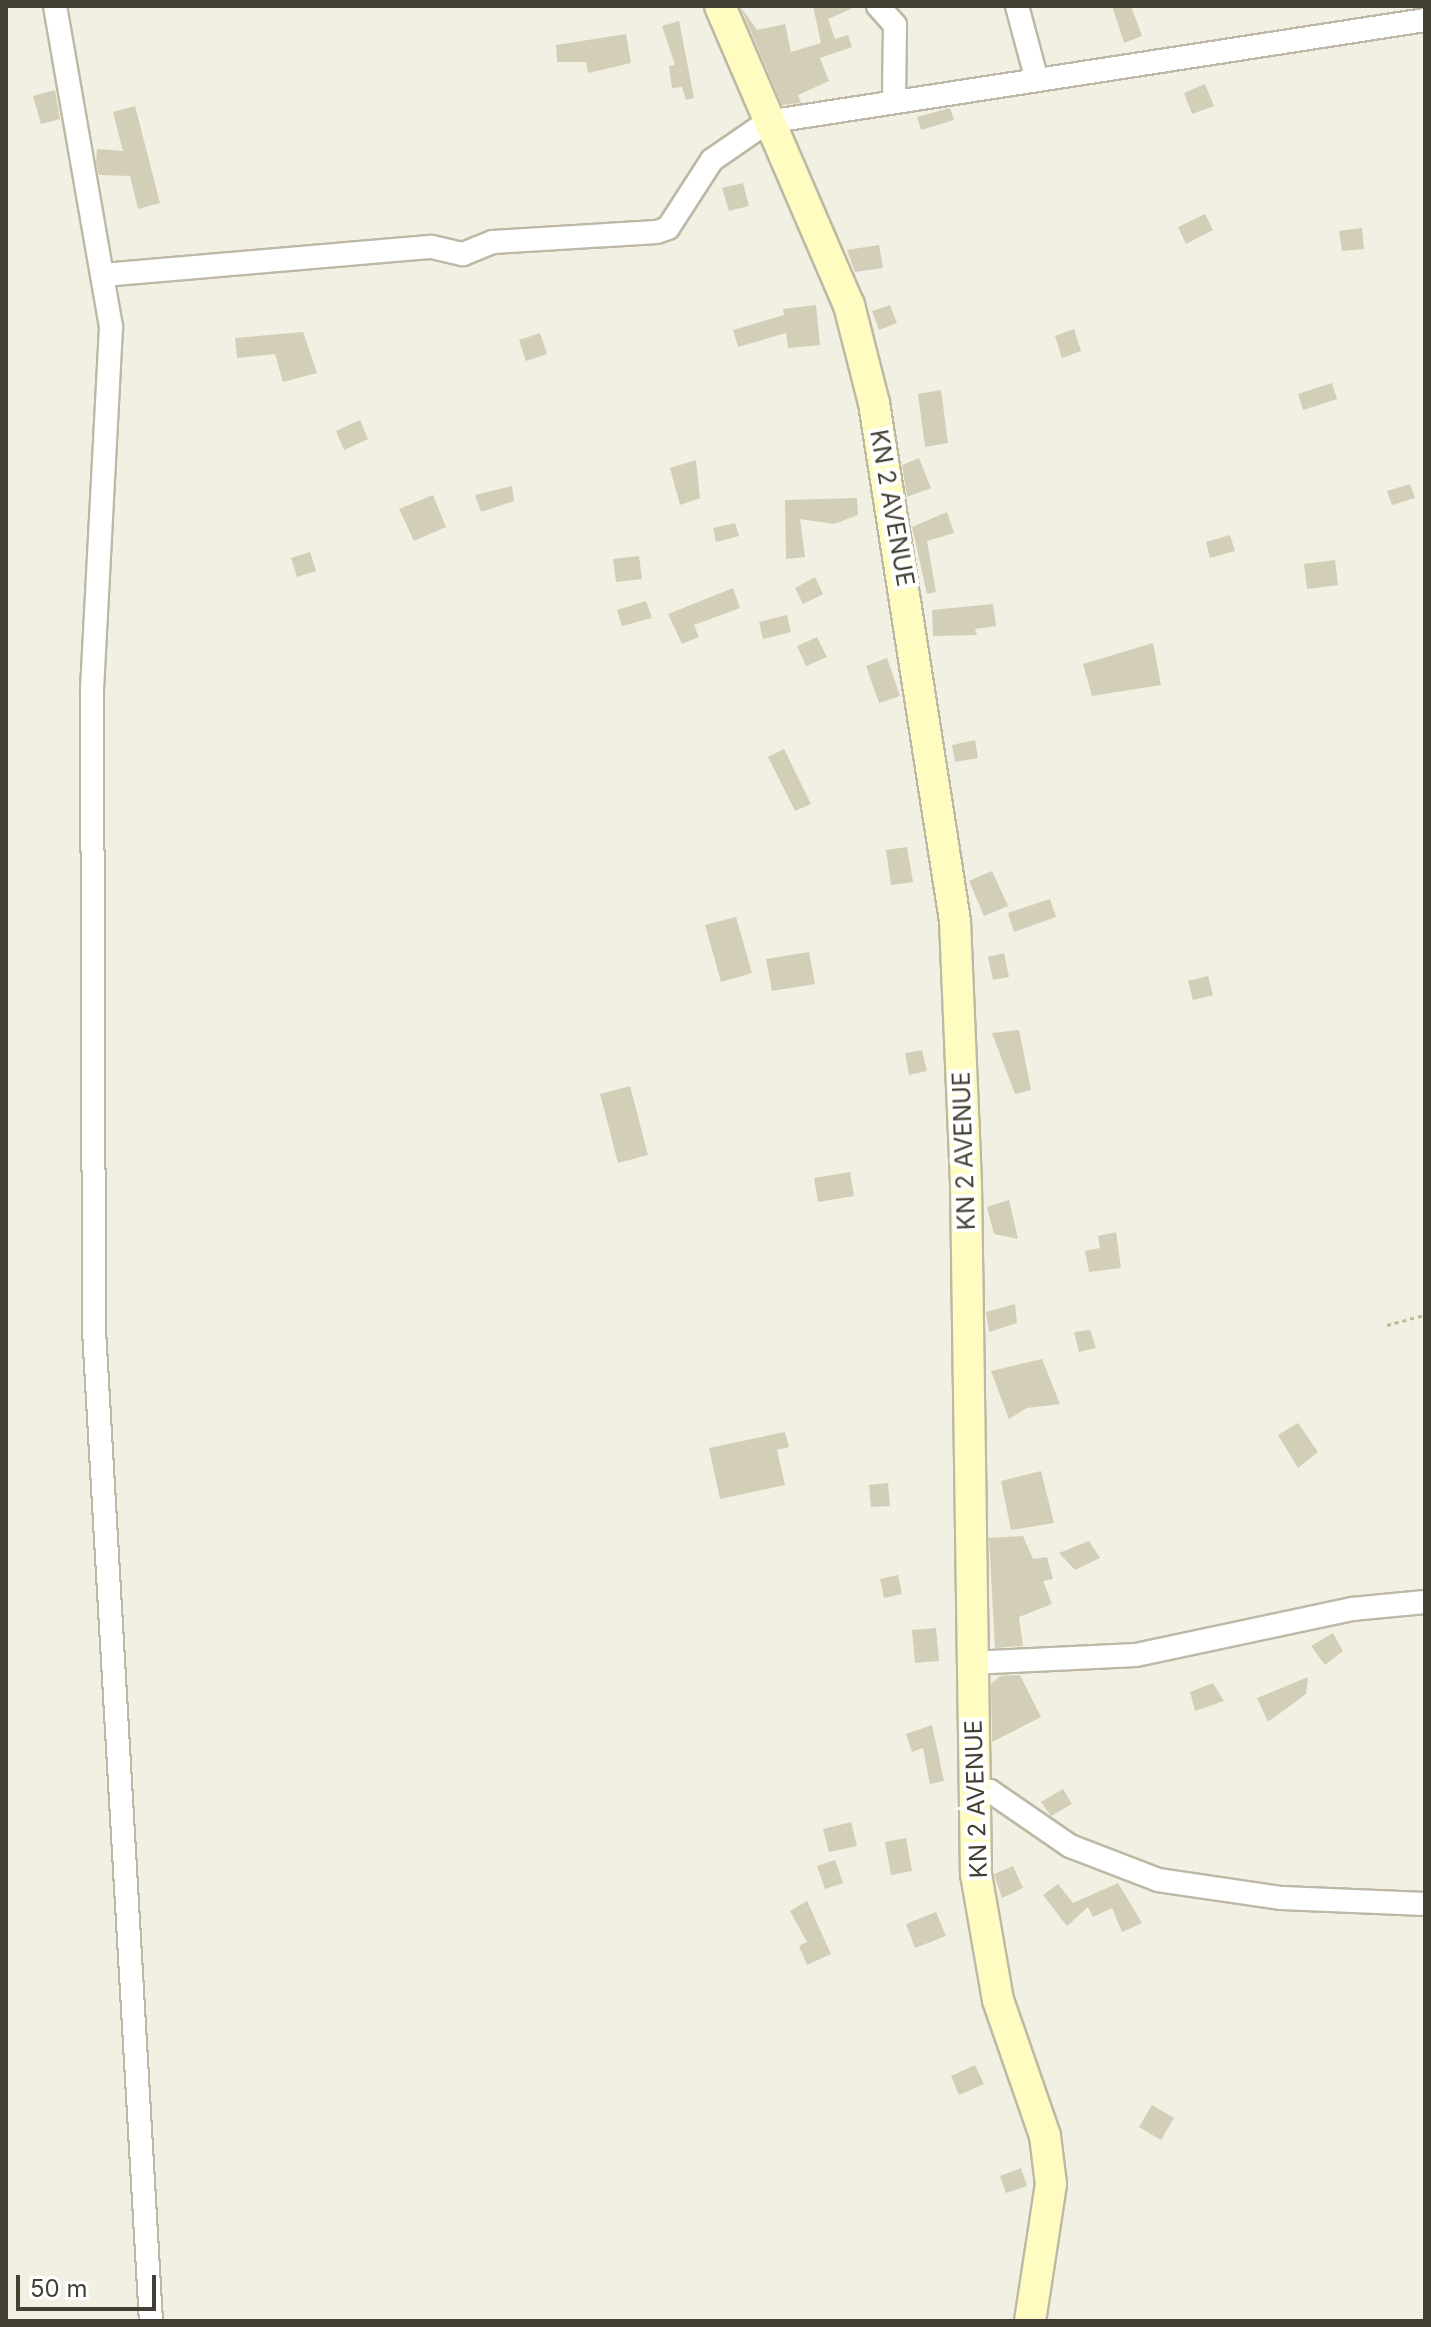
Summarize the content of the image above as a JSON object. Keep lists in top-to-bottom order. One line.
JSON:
{"streets":{"main road":["KN 2 AVENUE"]},"scale_bar":"50 m"}
